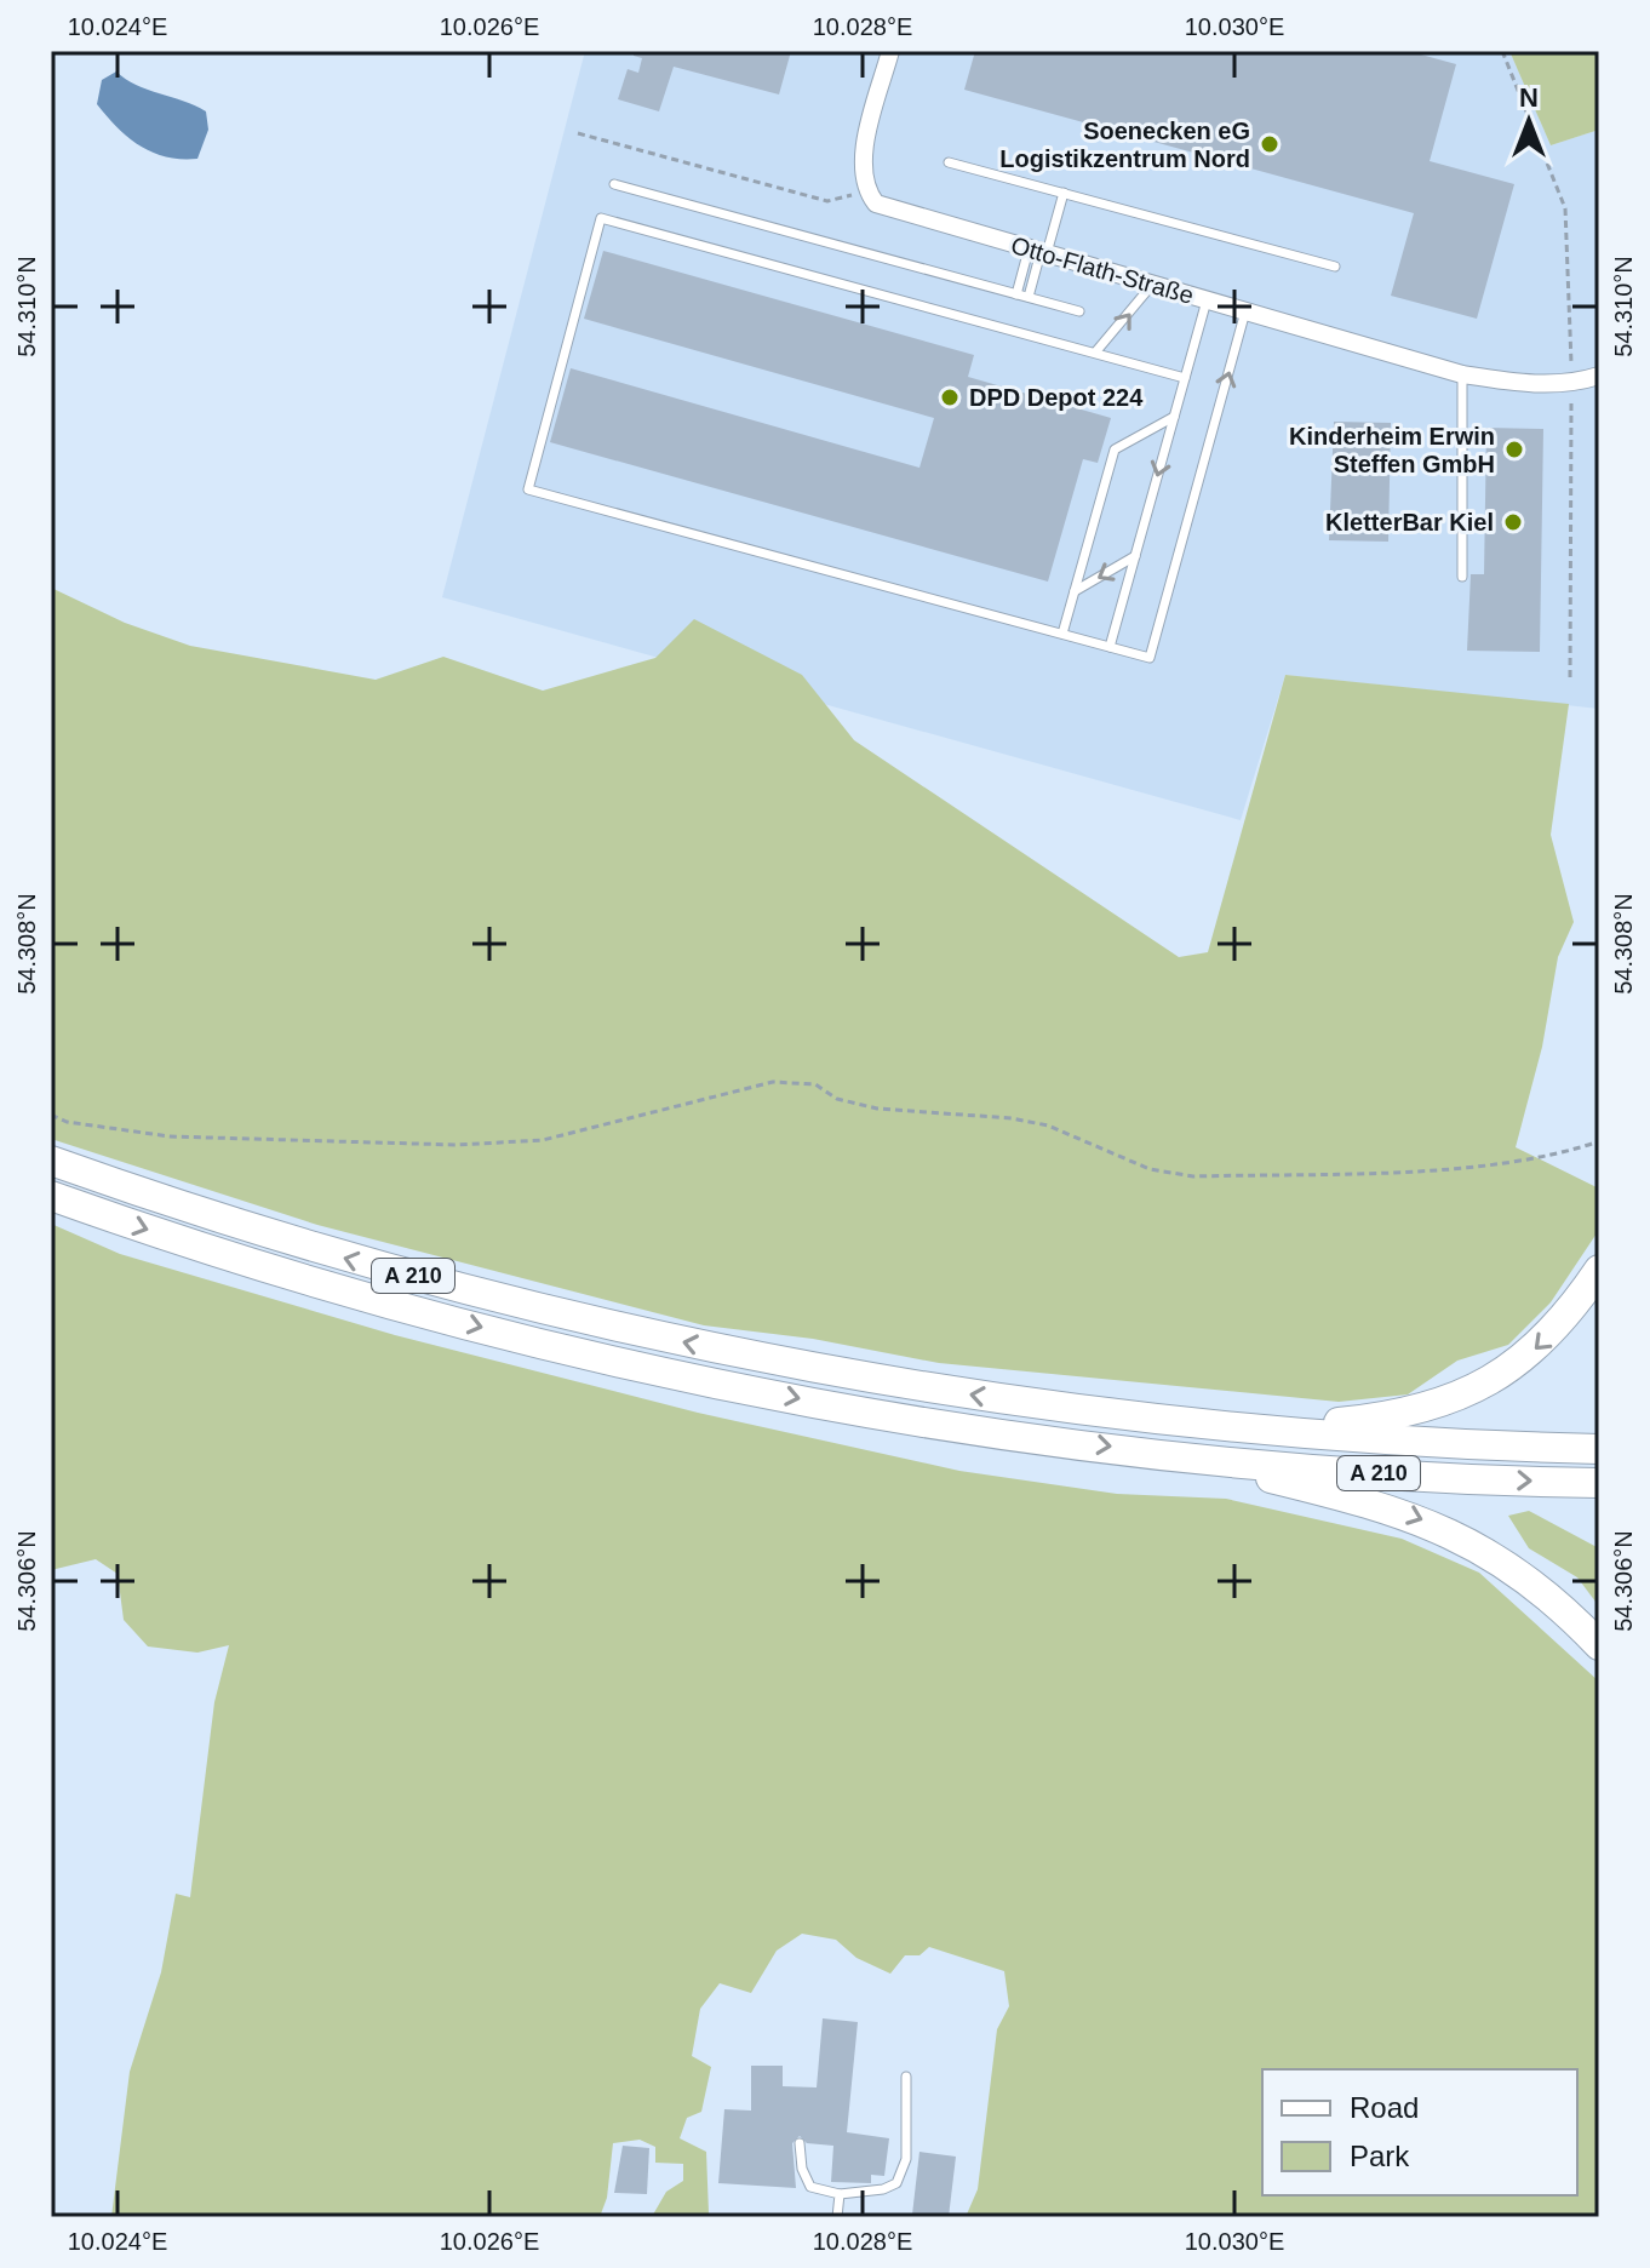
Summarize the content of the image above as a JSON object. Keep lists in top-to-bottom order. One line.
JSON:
{"streets":{"highway":["A 210"],"street":["Otto-Flath-Straße"]},"places":["Soenecken eG Logistikzentrum Nord","DPD Depot 224","Kinderheim Erwin Steffen GmbH","KletterBar Kiel"],"legend":["Road","Park"],"north":"top","coordinates":["10.024°E","10.026°E","10.028°E","10.030°E","54.310°N","54.308°N","54.306°N"]}
